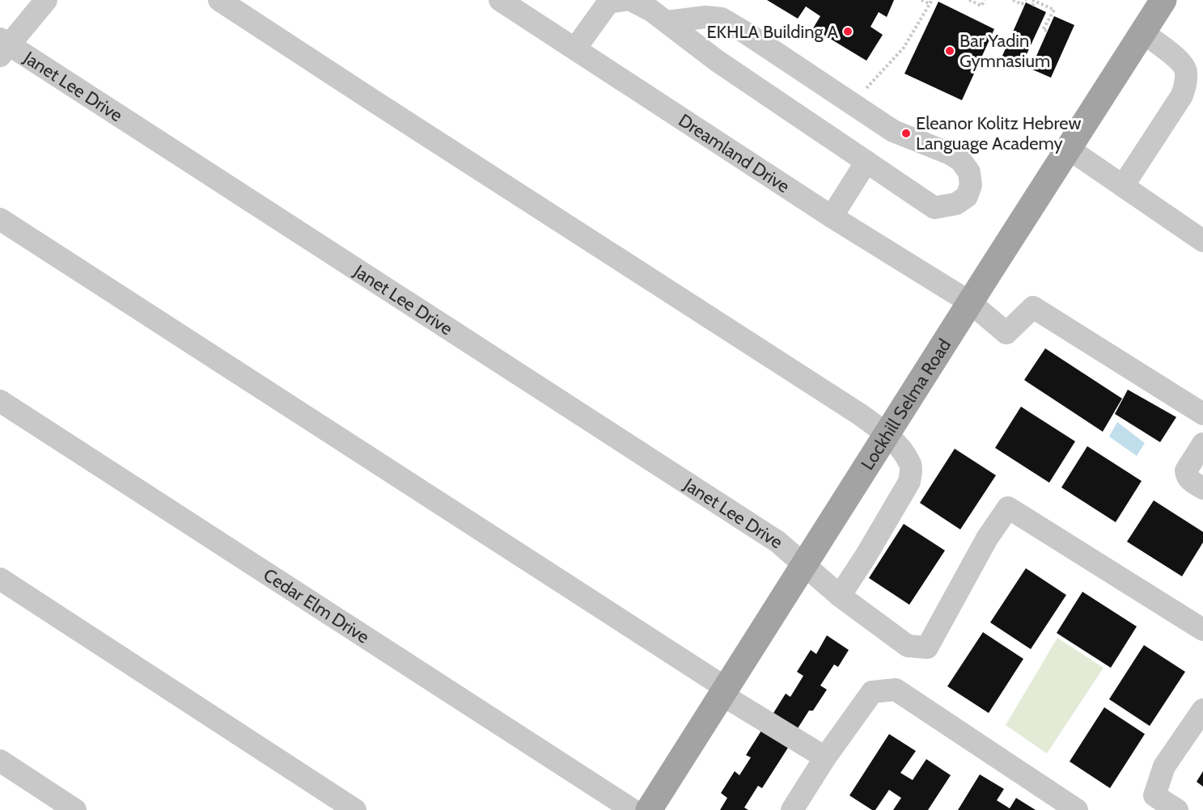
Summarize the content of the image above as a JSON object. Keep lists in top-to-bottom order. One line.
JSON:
{"streets":{"main road":["Lockhill Selma Road"],"street":["Janet Lee Drive","Dreamland Drive","Cedar Elm Drive"]},"crossings":[["Janet Lee Drive","Lockhill Selma Road"],["Dreamland Drive","Lockhill Selma Road"]],"places":["EKHLA Building A","Bar Yadin Gymnasium","Eleanor Kolitz Hebrew Language Academy"]}
